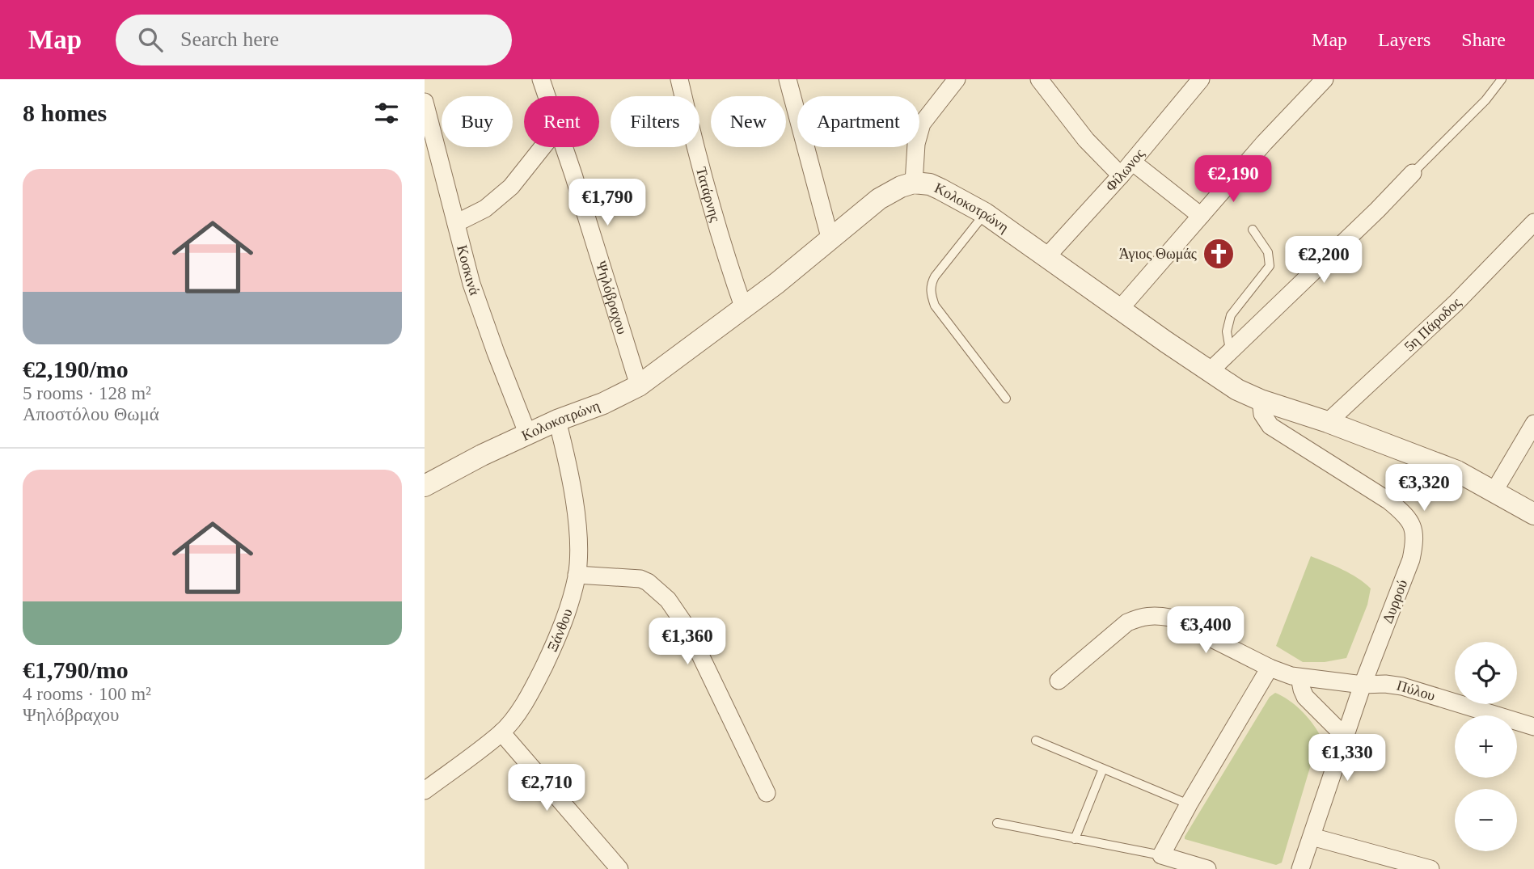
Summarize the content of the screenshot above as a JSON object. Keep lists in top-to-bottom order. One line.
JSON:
{"streets":{"street":["Φίλωνος","Τατάρνης","Κολοκοτρώνη","Κοσκινά","Ψηλόβραχου","5η Πάροδος","Δυρρού","Ξάνθου","Πύλου"]},"crossings":[["Φίλωνος","Κολοκοτρώνη"],["Τατάρνης","Κολοκοτρώνη"],["Κολοκοτρώνη","Κοσκινά"],["Κολοκοτρώνη","Ψηλόβραχου"],["Κολοκοτρώνη","5η Πάροδος"],["Κολοκοτρώνη","Δυρρού"],["Κολοκοτρώνη","Ξάνθου"],["Δυρρού","Πύλου"]],"places":{"church":["Άγιος Θωμάς"]},"page":{"header":"Map","search":"Search here","nav":["Map","Layers","Share"],"heading":"8 homes","chip":["Buy","Rent","Filters","New","Apartment"],"list":[{"name":"€2,190/mo","note":"5 rooms · 128 m² · Αποστόλου Θωμά"},{"name":"€1,790/mo","note":"4 rooms · 100 m² · Ψηλόβραχου"}],"price":["€2,190","€1,790","€2,200","€3,320","€3,400","€1,360","€1,330","€2,710"],"map_buttons":["+","−"]}}
